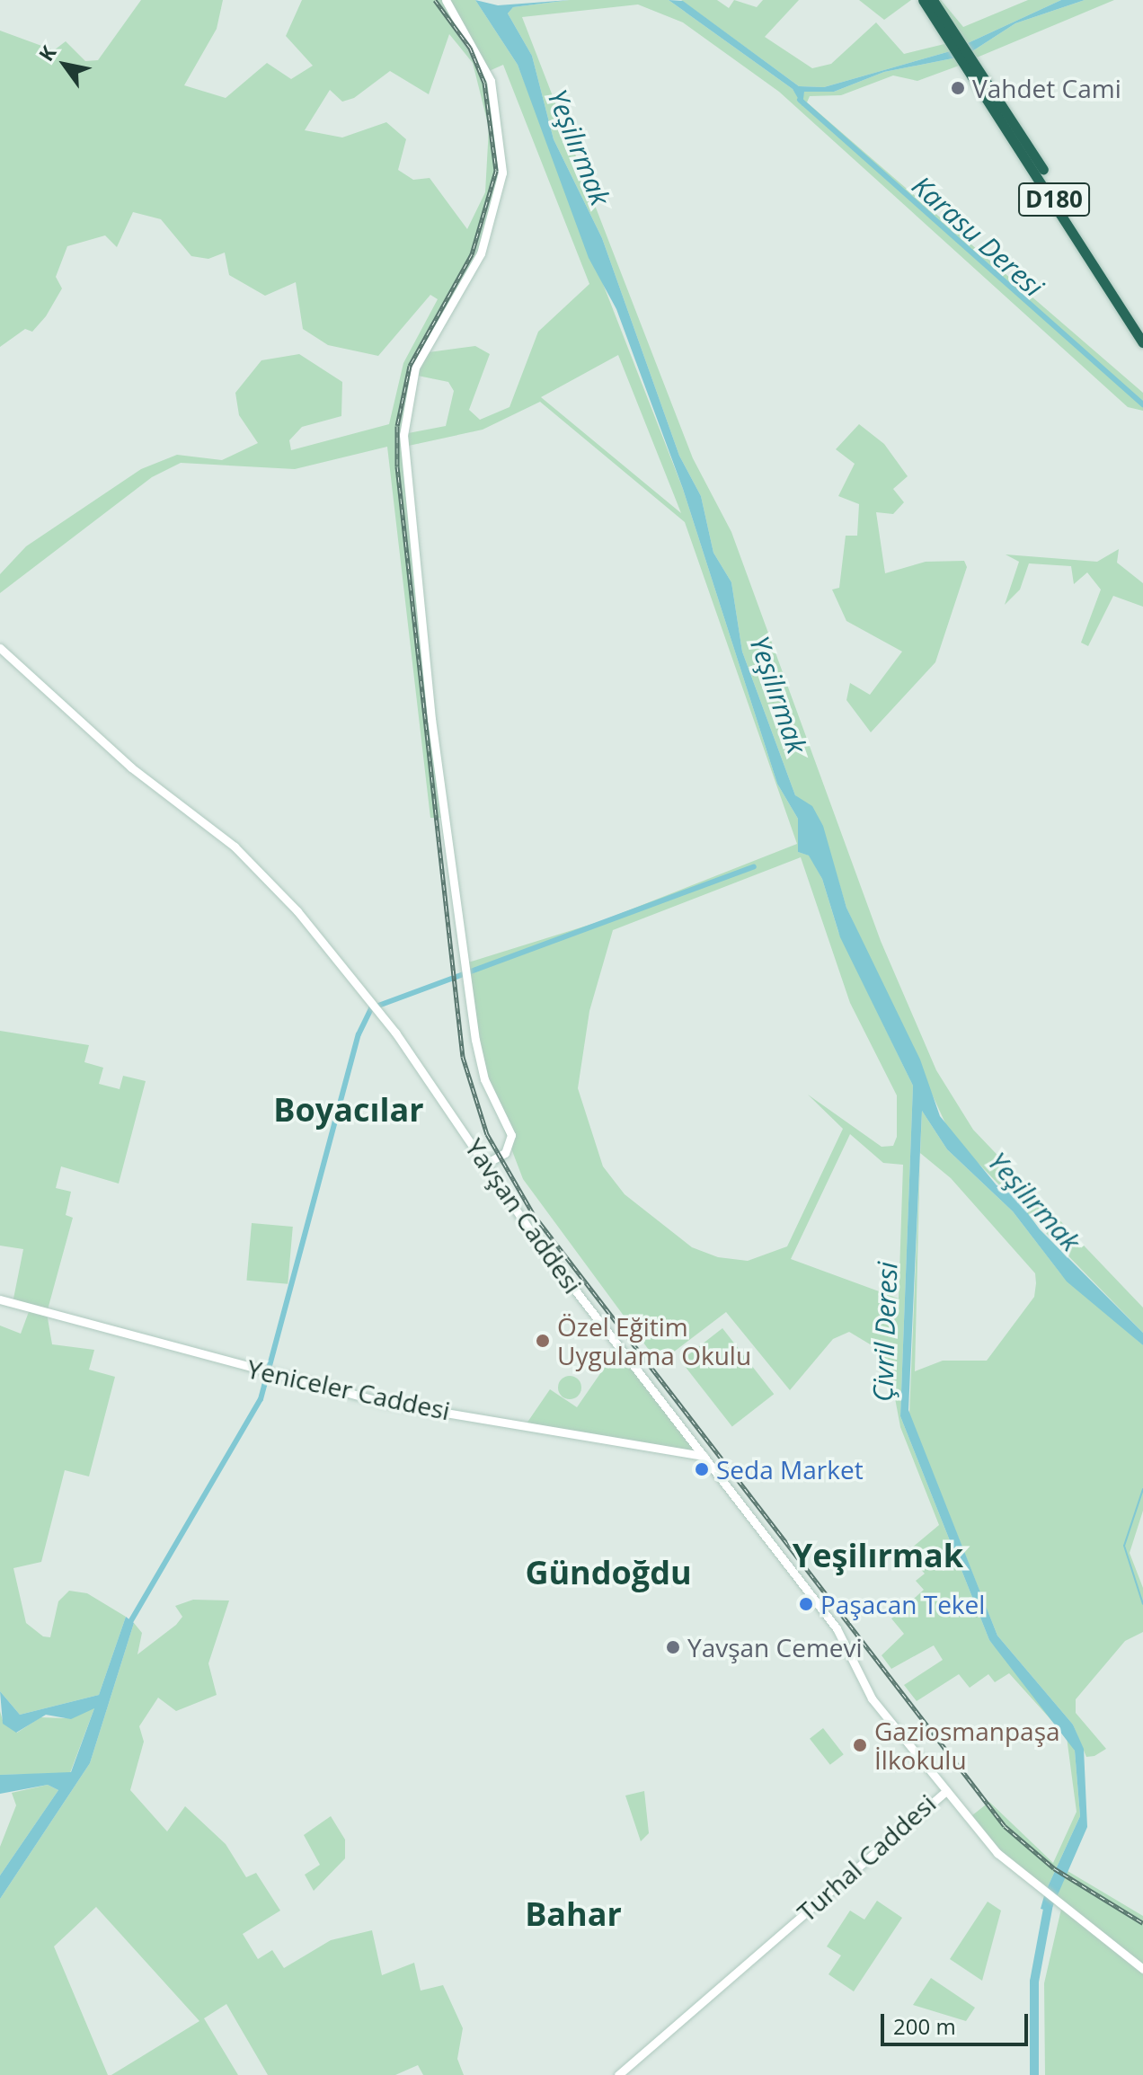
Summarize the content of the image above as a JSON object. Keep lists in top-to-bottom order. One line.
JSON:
{"streets":{"highway":["D180"],"street":["Yavşan Caddesi","Yeniceler Caddesi","Turhal Caddesi"]},"crossings":[["Yavşan Caddesi","Yeniceler Caddesi"],["Yavşan Caddesi","Turhal Caddesi"]],"districts":["Boyacılar","Yeşilırmak","Gündoğdu","Bahar"],"water":["Yeşilırmak","Karasu Deresi","Çivril Deresi"],"places":["Vahdet Cami","Özel Eğitim Uygulama Okulu","Seda Market","Paşacan Tekel","Yavşan Cemevi","Gaziosmanpaşa İlkokulu"],"scale_bar":"200 m","north":"top left"}
